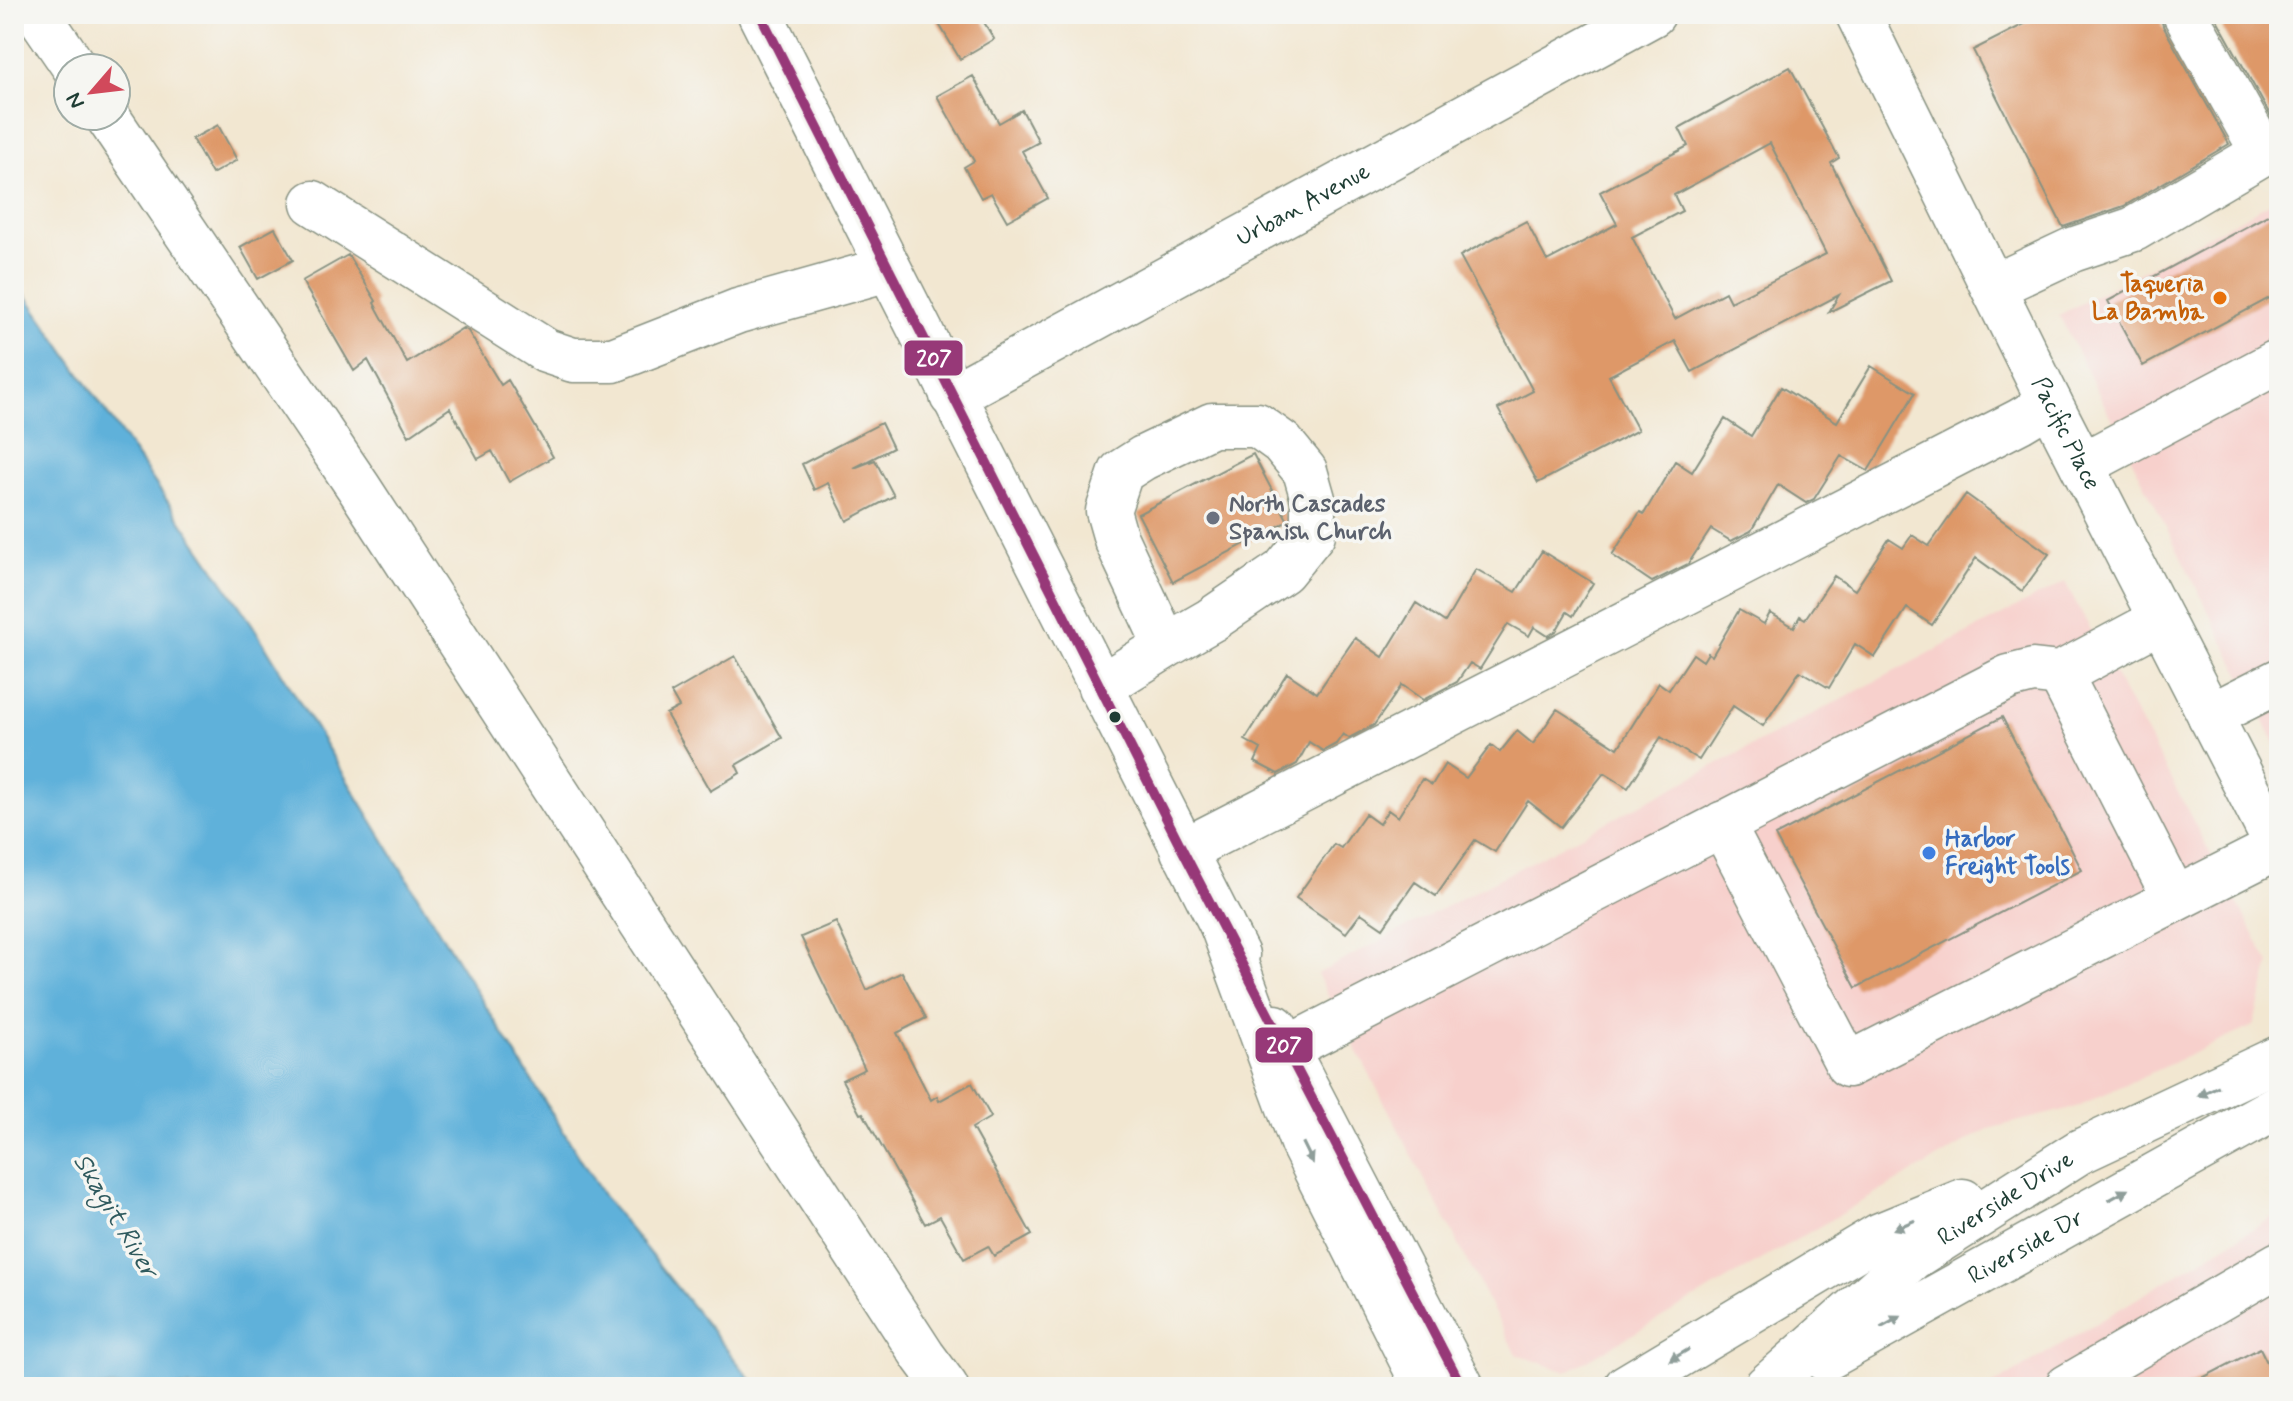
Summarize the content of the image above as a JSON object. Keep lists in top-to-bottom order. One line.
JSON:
{"streets":{"street":["Urban Avenue","Pacific Place","Riverside Drive","Riverside Dr"]},"water":["Skagit River"],"places":["Taqueria La Bamba","North Cascades Spanish Church","Harbor Freight Tools"],"lines":["transit line 207"],"north":"bottom left"}
